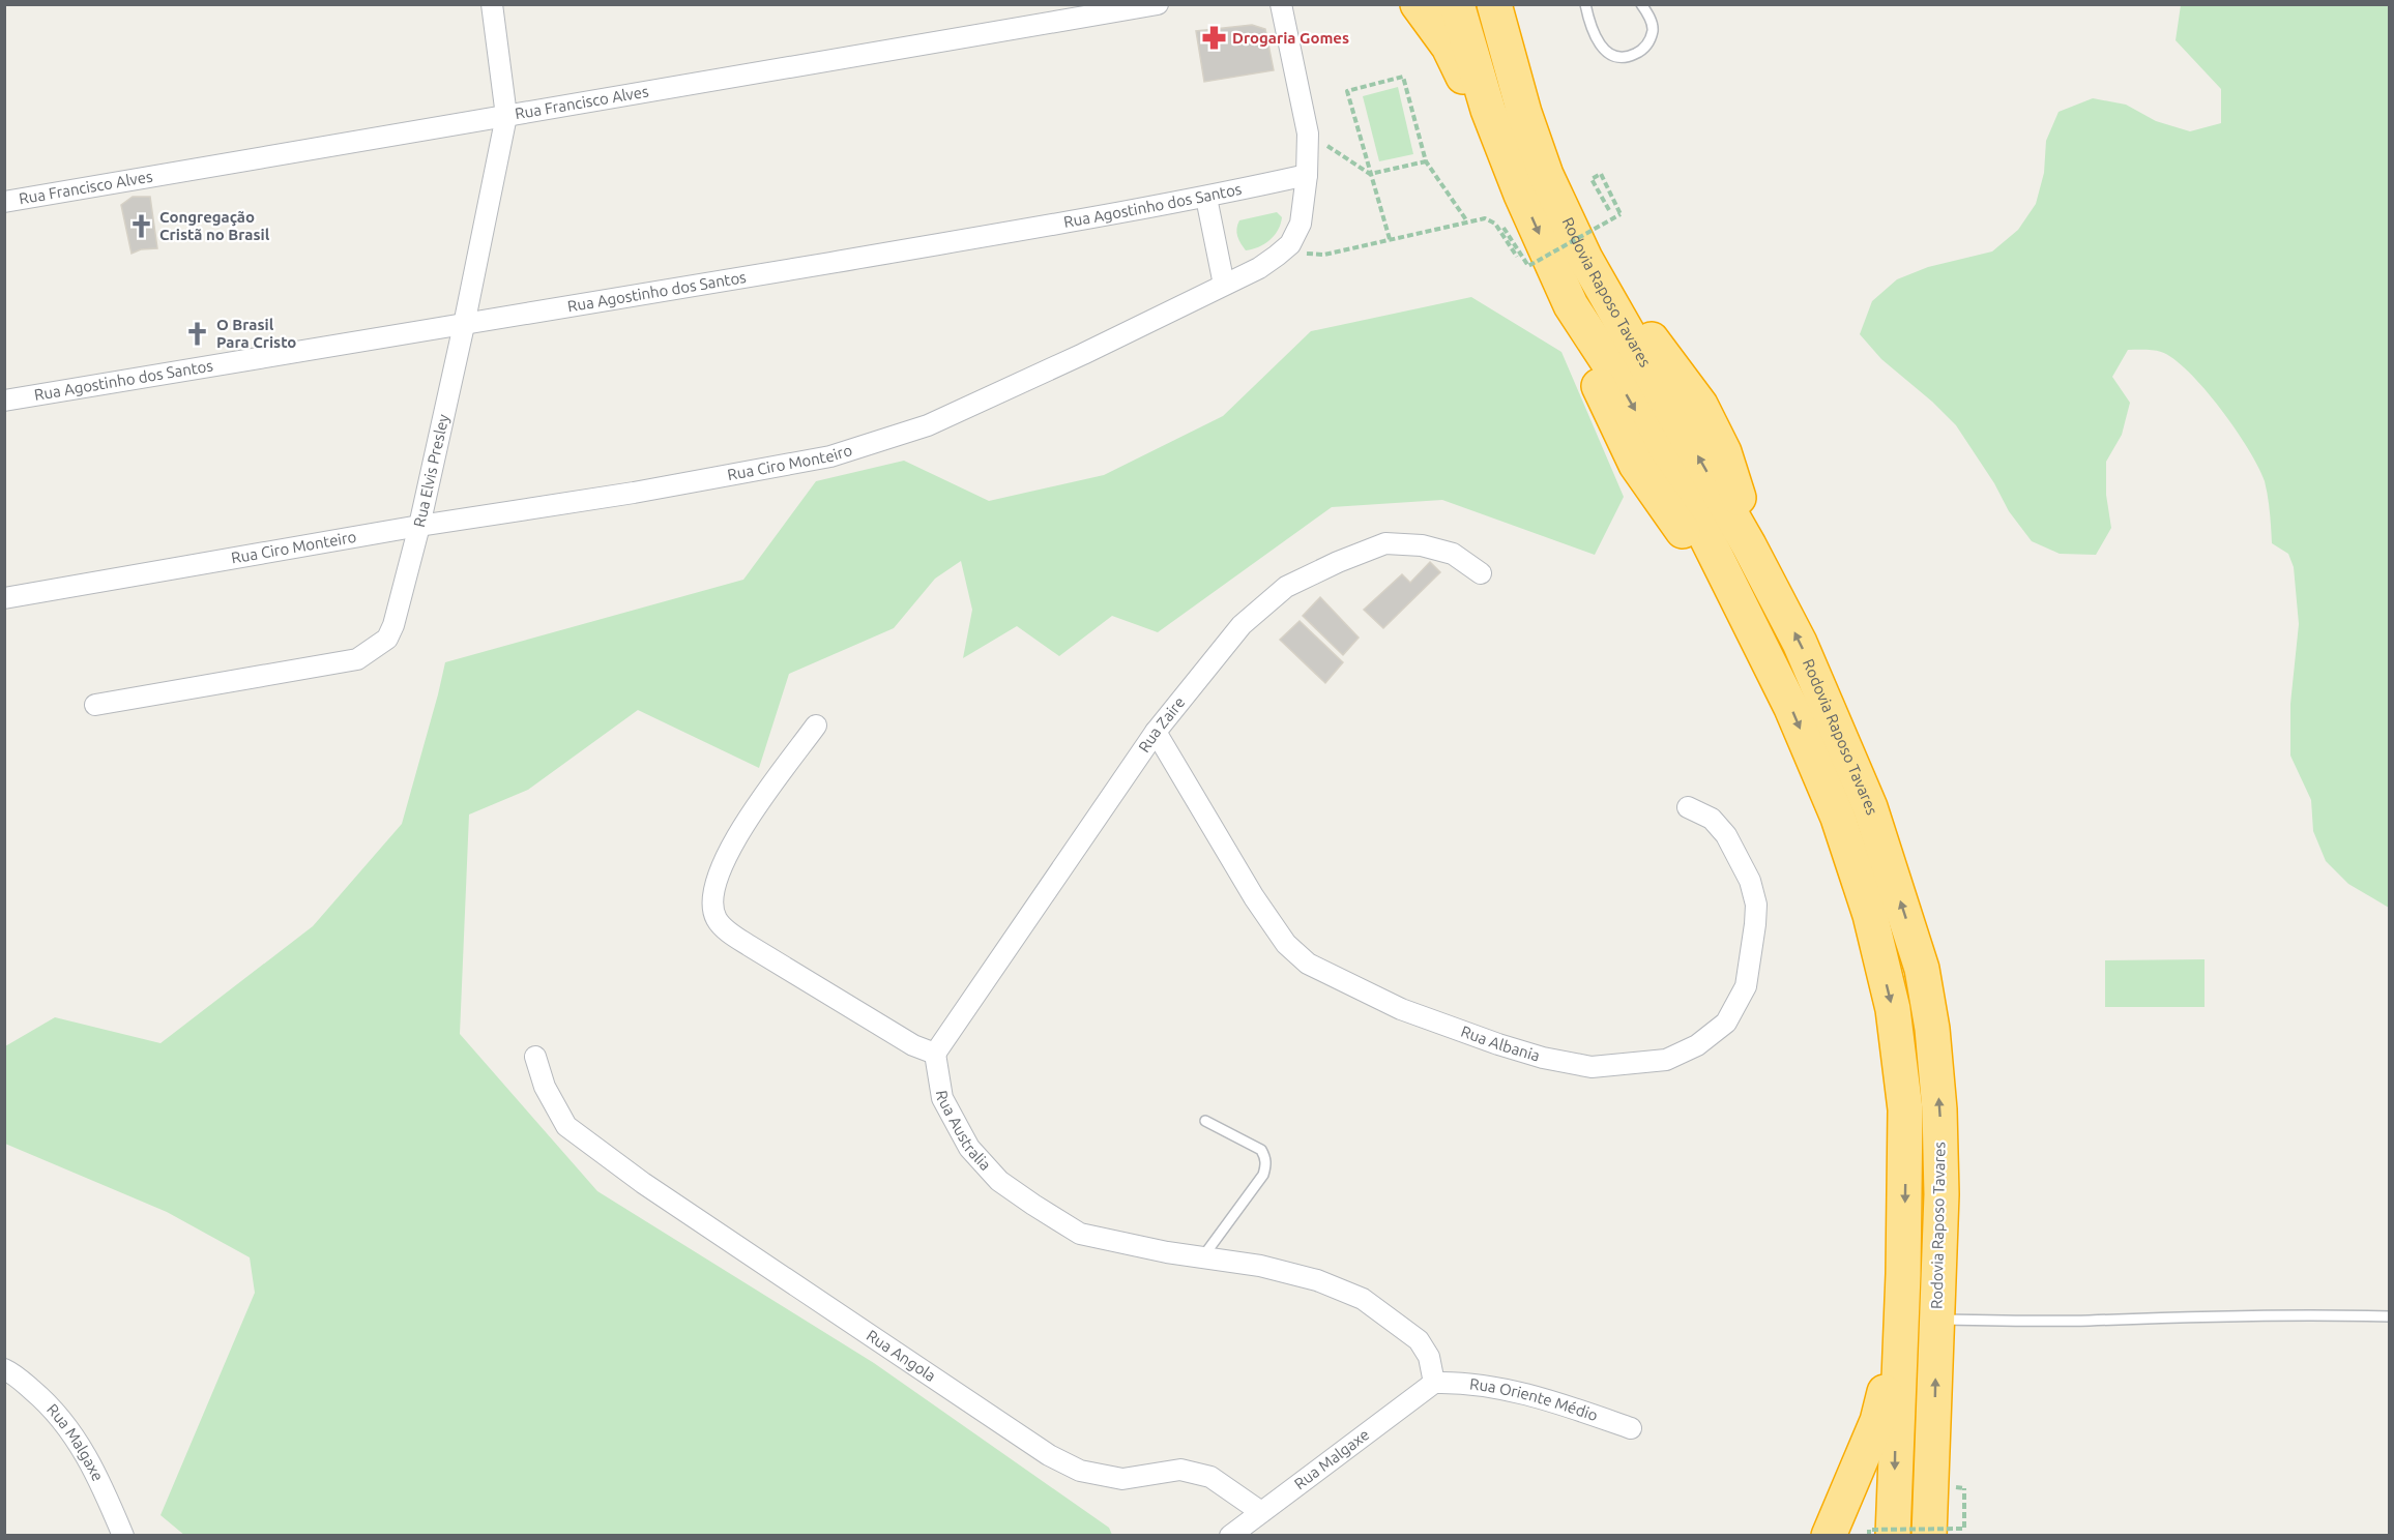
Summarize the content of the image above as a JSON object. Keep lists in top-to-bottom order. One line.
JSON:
{"streets":{"highway":["Rodovia Raposo Tavares"],"street":["Rua Francisco Alves","Rua Agostinho dos Santos","Rua Ciro Monteiro","Rua Elvis Presley","Rua Zaire","Rua Albania","Rua Australia","Rua Angola","Rua Oriente Médio","Rua Malgaxe"]},"crossings":[["Rua Francisco Alves","Rua Elvis Presley"],["Rua Agostinho dos Santos","Rua Ciro Monteiro"],["Rua Agostinho dos Santos","Rua Elvis Presley"],["Rua Ciro Monteiro","Rua Elvis Presley"],["Rua Zaire","Rua Albania"],["Rua Zaire","Rua Australia"],["Rua Australia","Rua Oriente Médio"],["Rua Australia","Rua Malgaxe"],["Rua Angola","Rua Malgaxe"],["Rua Oriente Médio","Rua Malgaxe"]],"places":{"pharmacy":["Drogaria Gomes"],"church":["Congregação Cristã no Brasil","O Brasil Para Cristo"]}}
